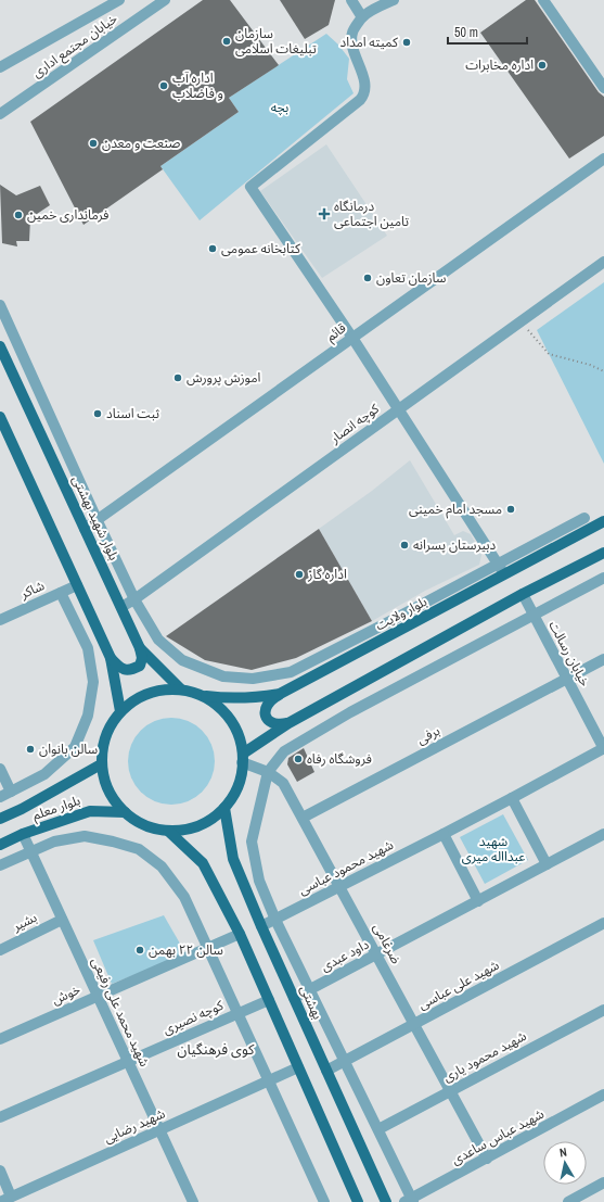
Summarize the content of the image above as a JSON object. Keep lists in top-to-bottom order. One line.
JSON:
{"streets":{"main road":["بلوار شهید بهشتی","بلوار ولایت","بلوار معلم","بهشتی"],"street":["خیابان مجتمع اداری","قائم","کوچه انصار","شاکر","خیابان رسالت","برفی","شهید محمود عباسی","بشیر","ضرغامی","داود عبدی","شهید علی عباسی","خوش","شهید محمد علی رفیعی","کوچه نصیری","شهید محمود یاری","شهید رضایی","شهید عباس ساعدی"]},"crossings":[["قائم","بلوار شهید بهشتی"],["کوچه انصار","بلوار شهید بهشتی"],["بلوار شهید بهشتی","بلوار ولایت"],["بلوار شهید بهشتی","بلوار معلم"],["بلوار شهید بهشتی","ضرغامی"],["بلوار شهید بهشتی","بهشتی"],["بلوار ولایت","بلوار معلم"],["بلوار ولایت","ضرغامی"],["بلوار ولایت","بهشتی"],["خیابان رسالت","برفی"],["برفی","ضرغامی"],["بلوار معلم","ضرغامی"],["بلوار معلم","بهشتی"],["بلوار معلم","شهید محمد علی رفیعی"],["شهید محمود عباسی","ضرغامی"],["شهید محمود عباسی","بهشتی"],["بشیر","شهید محمد علی رفیعی"],["ضرغامی","داود عبدی"],["ضرغامی","شهید علی عباسی"],["ضرغامی","بهشتی"],["ضرغامی","شهید محمود یاری"],["ضرغامی","شهید عباس ساعدی"],["داود عبدی","بهشتی"],["شهید علی عباسی","بهشتی"],["خوش","شهید محمد علی رفیعی"],["شهید محمد علی رفیعی","کوچه نصیری"],["شهید محمد علی رفیعی","شهید رضایی"]],"districts":["کوی فرهنگیان"],"parks":["بچه","شهید عبدااله میری"],"places":{"other":["سازمان تبلیغات اسلامی","کمیته امداد","اداره مخابرات","اداره آب و فاضلاب","صنعت و معدن","فرمانداری خمین","کتابخانه عمومی","سازمان تعاون","اموزش پرورش","ثبت اسناد","مسجد امام خمینی","دبیرستان پسرانه","اداره گاز","سالن بانوان","فروشگاه رفاه","سالن ۲۲ بهمن"],"health":["درمانگاه تامین اجتماعی"]},"scale_bar":"50 m","north":"top"}
